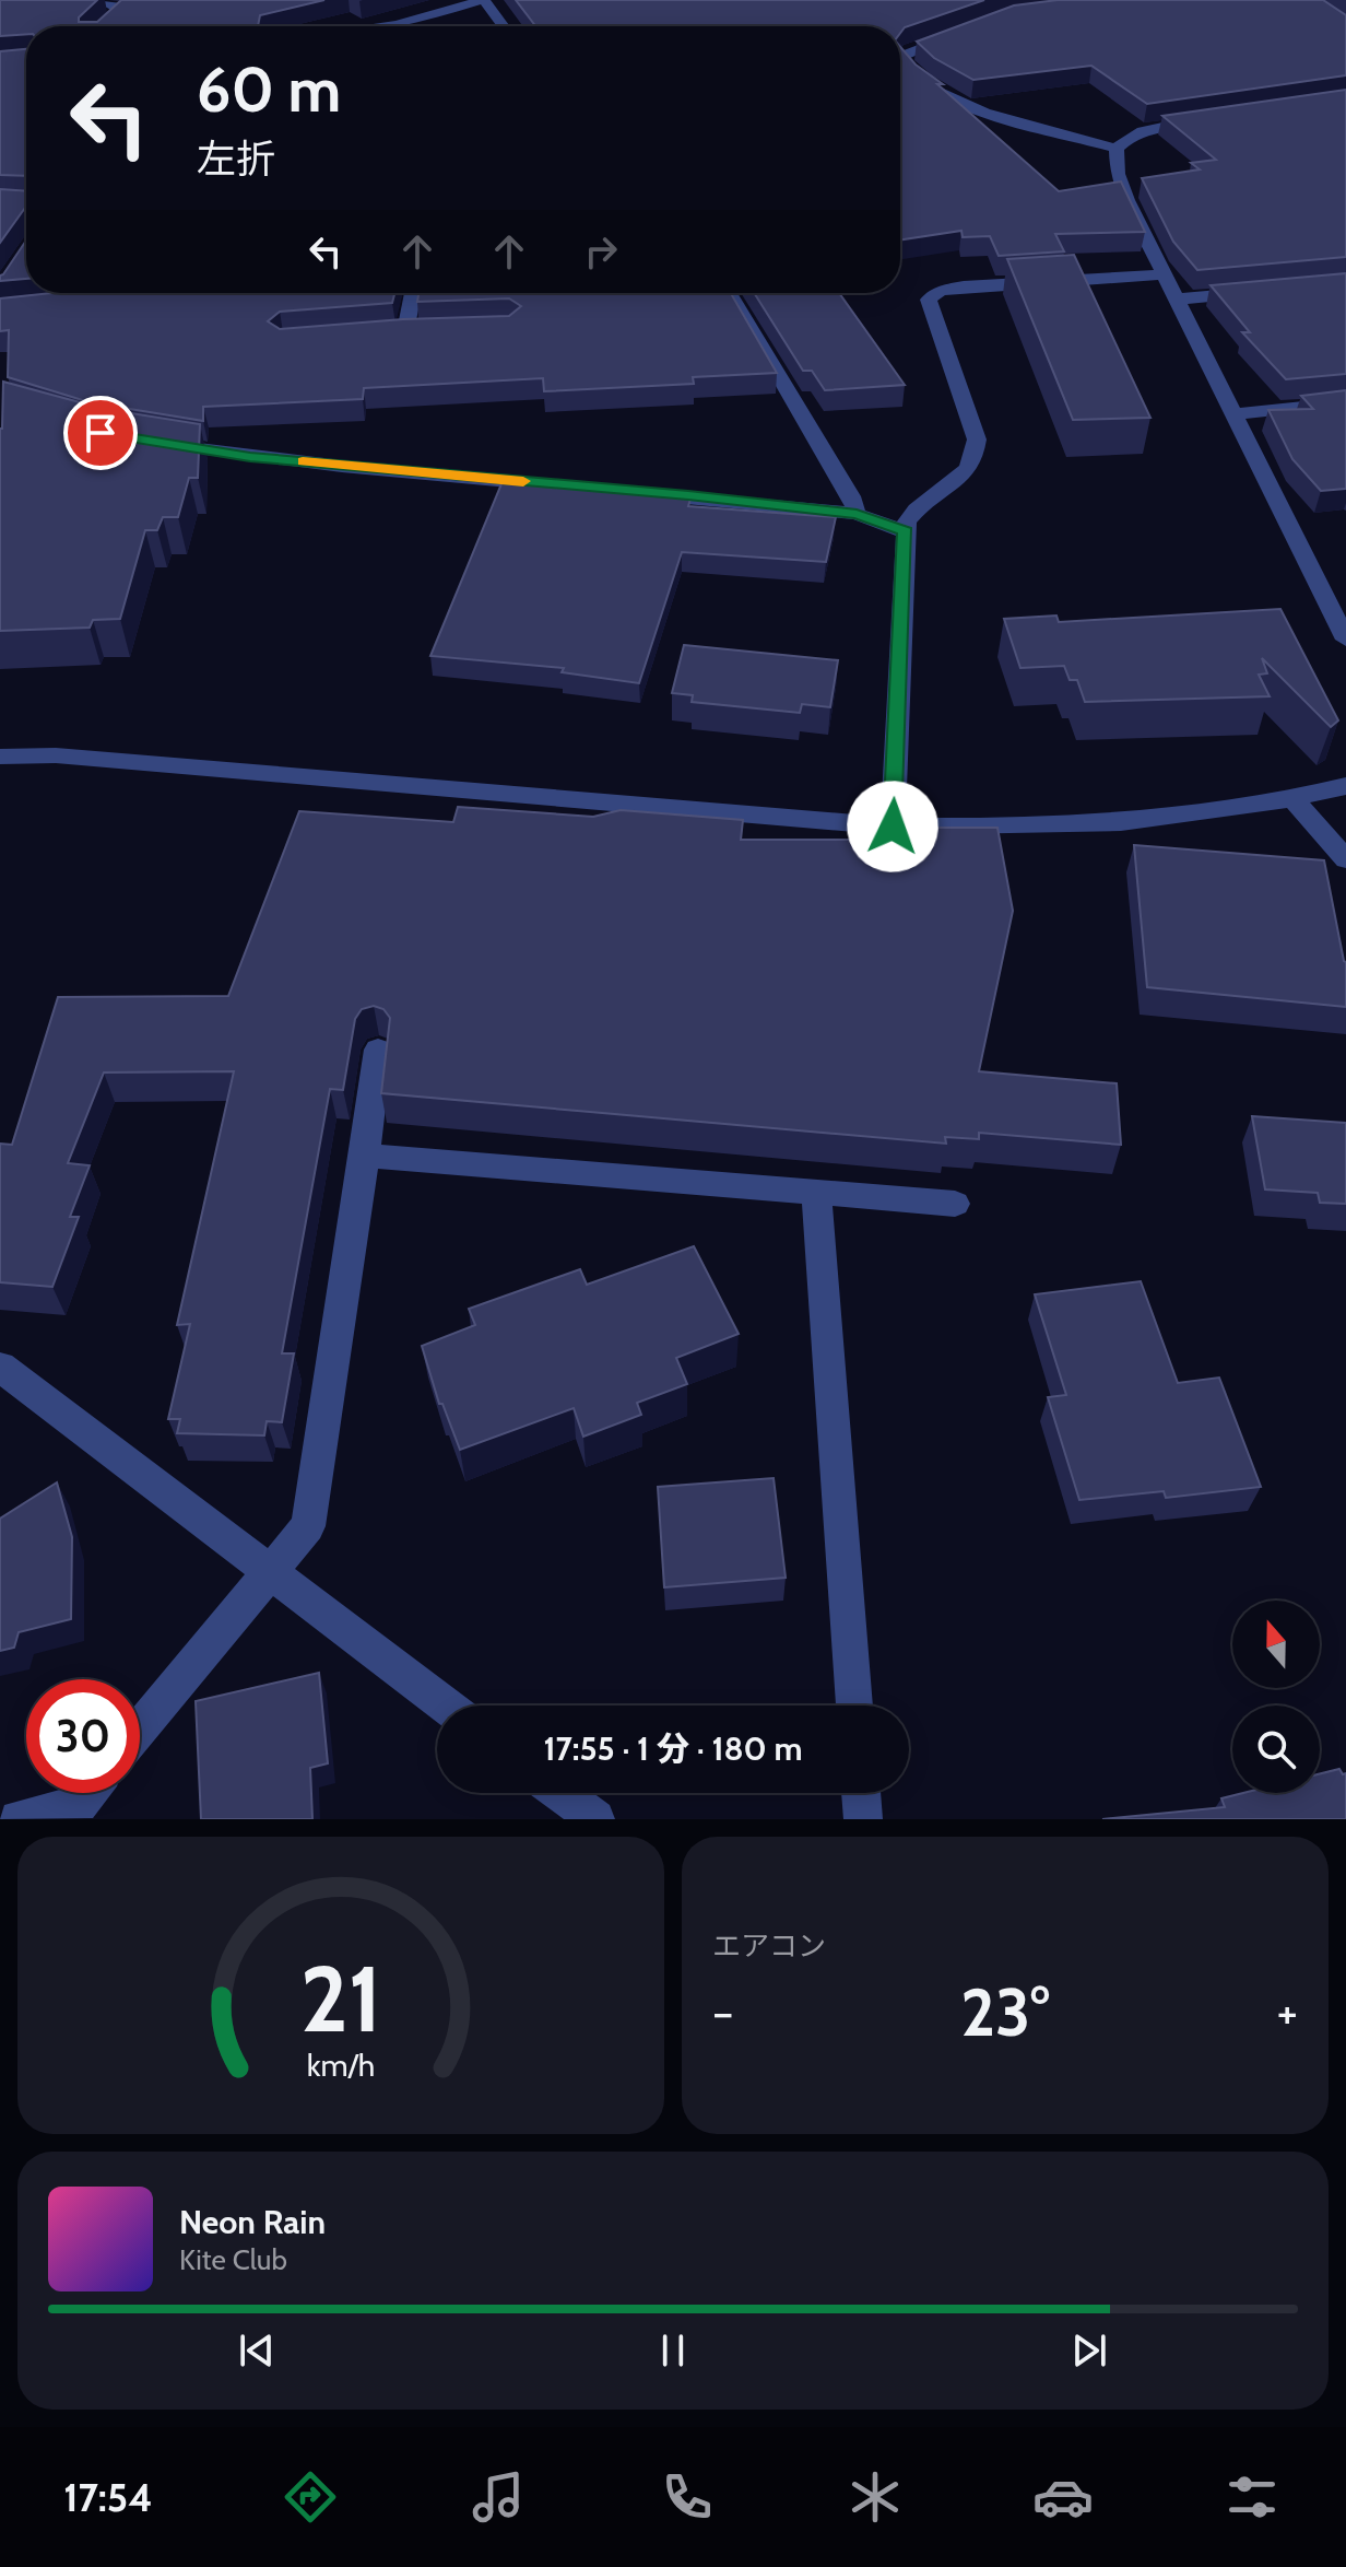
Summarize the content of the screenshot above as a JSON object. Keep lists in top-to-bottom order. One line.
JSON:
{"north":"top","page":{"turn":["60 m","左折"],"limit":"30","trip":"17:55 · 1 分 · 180 m","tile":"エアコン","heat":["−","23°","+"],"song":["Neon Rain","Kite Club"],"tabs":"17:54","gauge":["21","km/h"]}}
